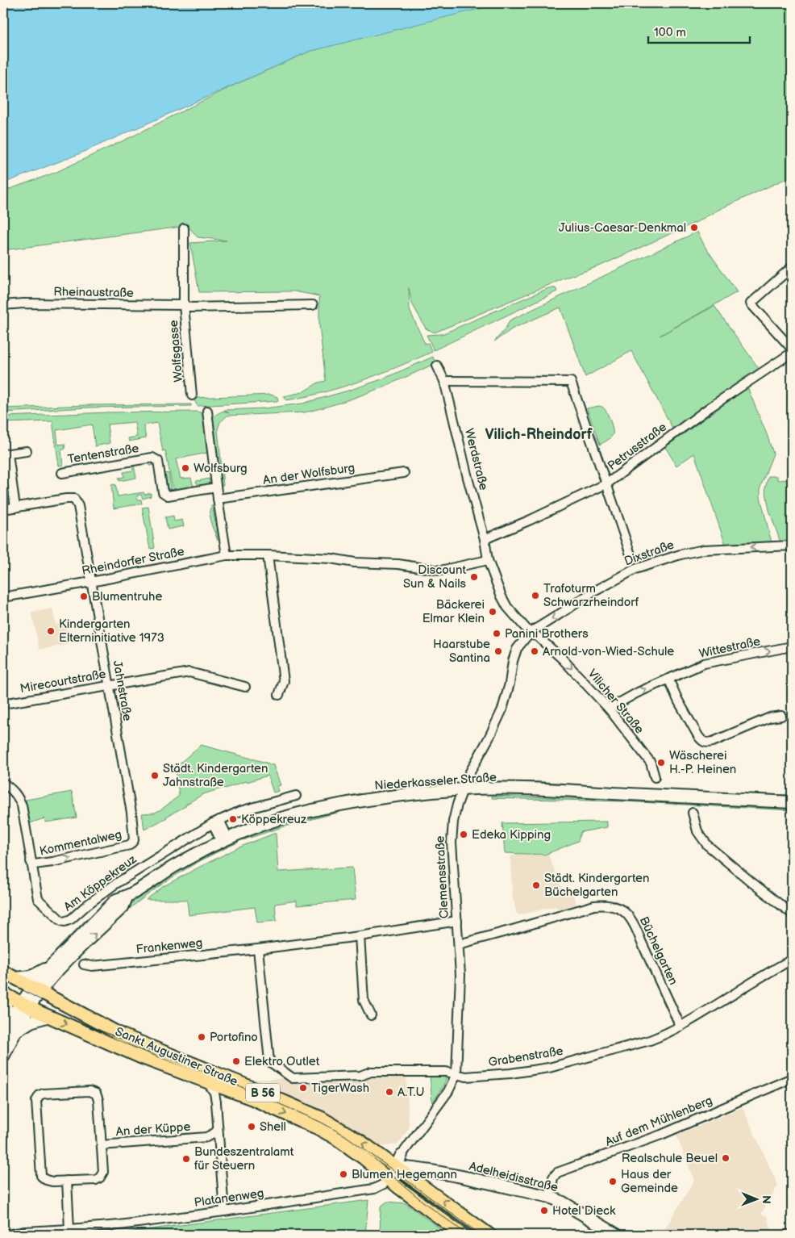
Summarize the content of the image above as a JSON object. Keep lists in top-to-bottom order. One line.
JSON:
{"streets":{"main road":["Niederkasseler Straße","Clemensstraße","Sankt Augustiner Straße","B 56","Adelheidisstraße"],"street":["Rheinaustraße","Wolfsgasse","Petrusstraße","Tentenstraße","Werdstraße","An der Wolfsburg","Dixstraße","Rheindorfer Straße","Wittestraße","Mirecourtstraße","Jahnstraße","Vilicher Straße","Kommentalweg","Am Köppekreuz","Frankenweg","Büchelgarten","Grabenstraße","Auf dem Mühlenberg","An der Küppe","Platanenweg"]},"crossings":[["Rheinaustraße","Wolfsgasse"],["Petrusstraße","Werdstraße"],["Werdstraße","Rheindorfer Straße"],["Dixstraße","Vilicher Straße"],["Dixstraße","Clemensstraße"],["Rheindorfer Straße","Jahnstraße"],["Wittestraße","Vilicher Straße"],["Mirecourtstraße","Jahnstraße"],["Jahnstraße","Kommentalweg"],["Vilicher Straße","Clemensstraße"],["Niederkasseler Straße","Clemensstraße"],["Niederkasseler Straße","Sankt Augustiner Straße"],["Kommentalweg","Am Köppekreuz"],["Clemensstraße","Frankenweg"],["Clemensstraße","Büchelgarten"],["Clemensstraße","Sankt Augustiner Straße"],["Clemensstraße","Grabenstraße"],["Clemensstraße","Adelheidisstraße"],["Clemensstraße","Platanenweg"],["Frankenweg","Grabenstraße"],["Büchelgarten","Grabenstraße"],["Sankt Augustiner Straße","Adelheidisstraße"],["Sankt Augustiner Straße","Platanenweg"],["Auf dem Mühlenberg","Adelheidisstraße"]],"one_way":["Dixstraße","Wittestraße","Vilicher Straße","Kommentalweg"],"districts":["Vilich-Rheindorf"],"places":["Julius-Caesar-Denkmal","Wolfsburg","Discount Sun & Nails","Trafoturm Schwarzrheindorf","Blumentruhe","Bäckerei Elmar Klein","Kindergarten Elterninitiative 1973","Panini Brothers","Haarstube Santina","Arnold-von-Wied-Schule","Wäscherei H.-P. Heinen","Städt. Kindergarten Jahnstraße","Köppekreuz","Edeka Kipping","Städt. Kindergarten Büchelgarten","Portofino","Elektro Outlet","TigerWash","A.T.U","Shell","Realschule Beuel","Bundeszentralamt für Steuern","Blumen Hegemann","Haus der Gemeinde","Hotel Dieck"],"scale_bar":"100 m","north":"right"}
